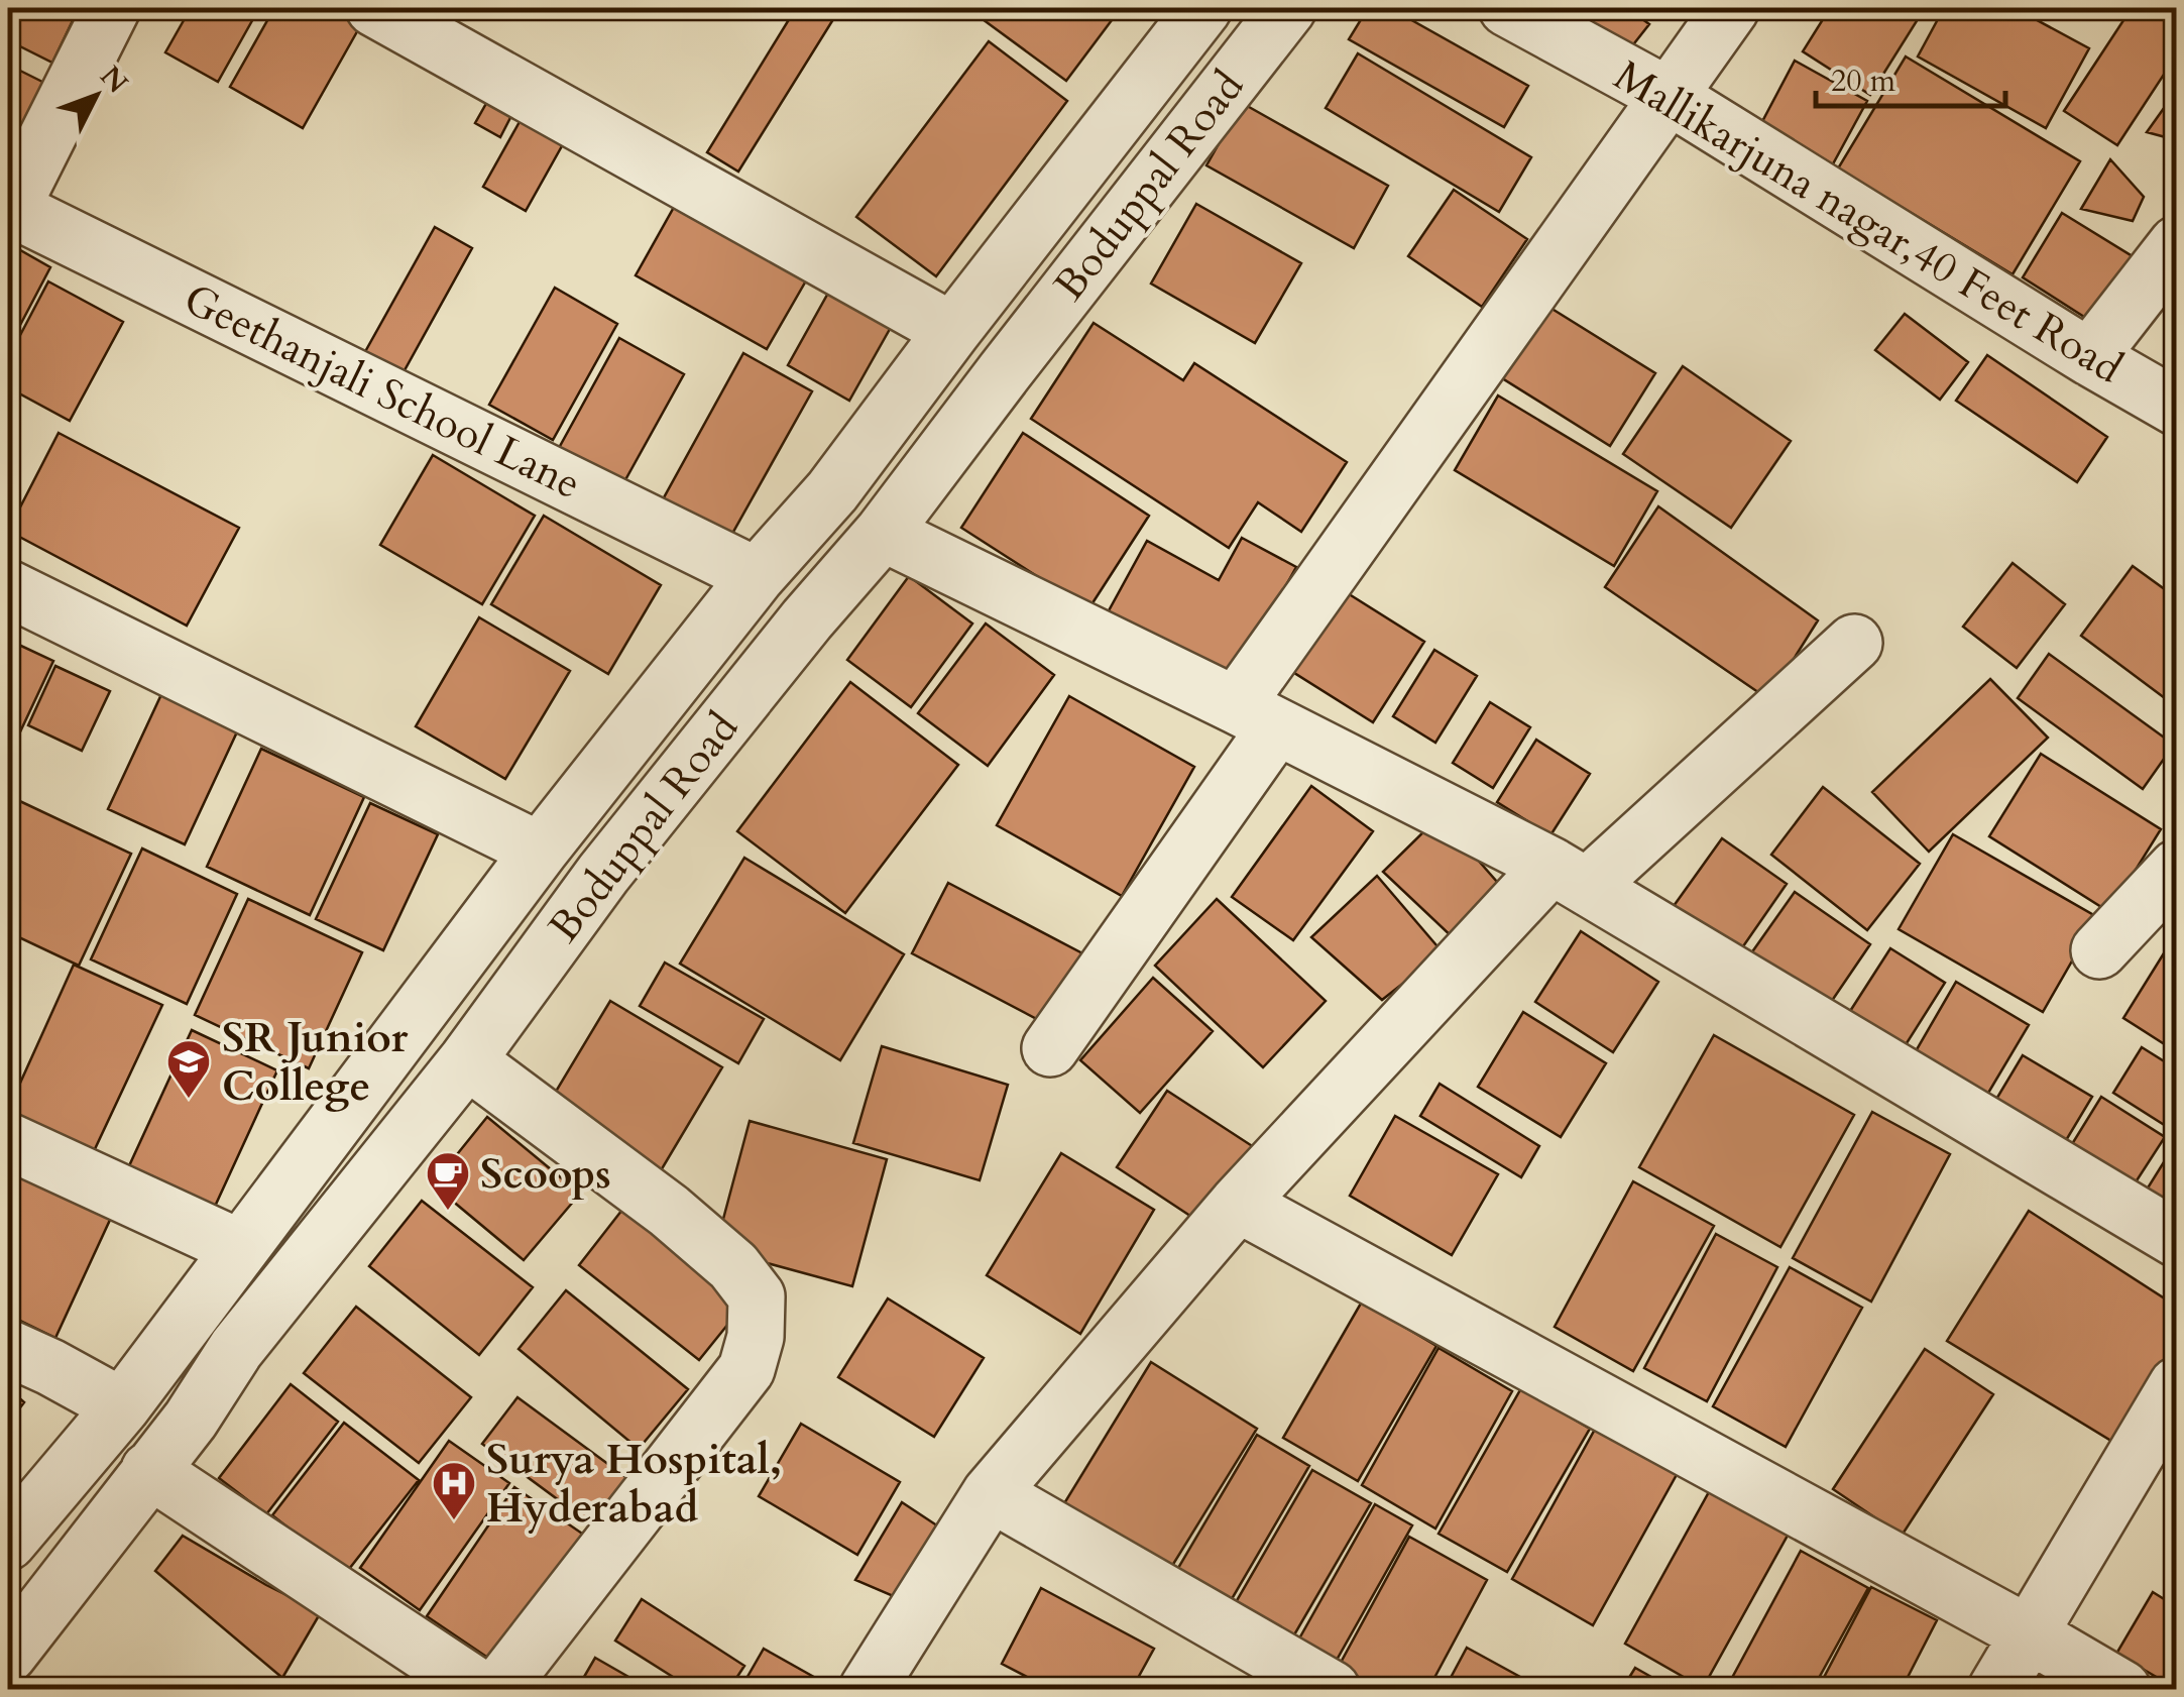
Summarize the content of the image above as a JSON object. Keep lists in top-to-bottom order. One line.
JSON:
{"streets":{"street":["Boduppal Road","Mallikarjuna nagar,40 Feet Road","Geethanjali School Lane"]},"crossings":[["Boduppal Road","Geethanjali School Lane"]],"places":{"school or university":["SR Junior College"],"cafe":["Scoops"],"hospital":["Surya Hospital, Hyderabad"]},"scale_bar":"20 m","north":"top right"}
